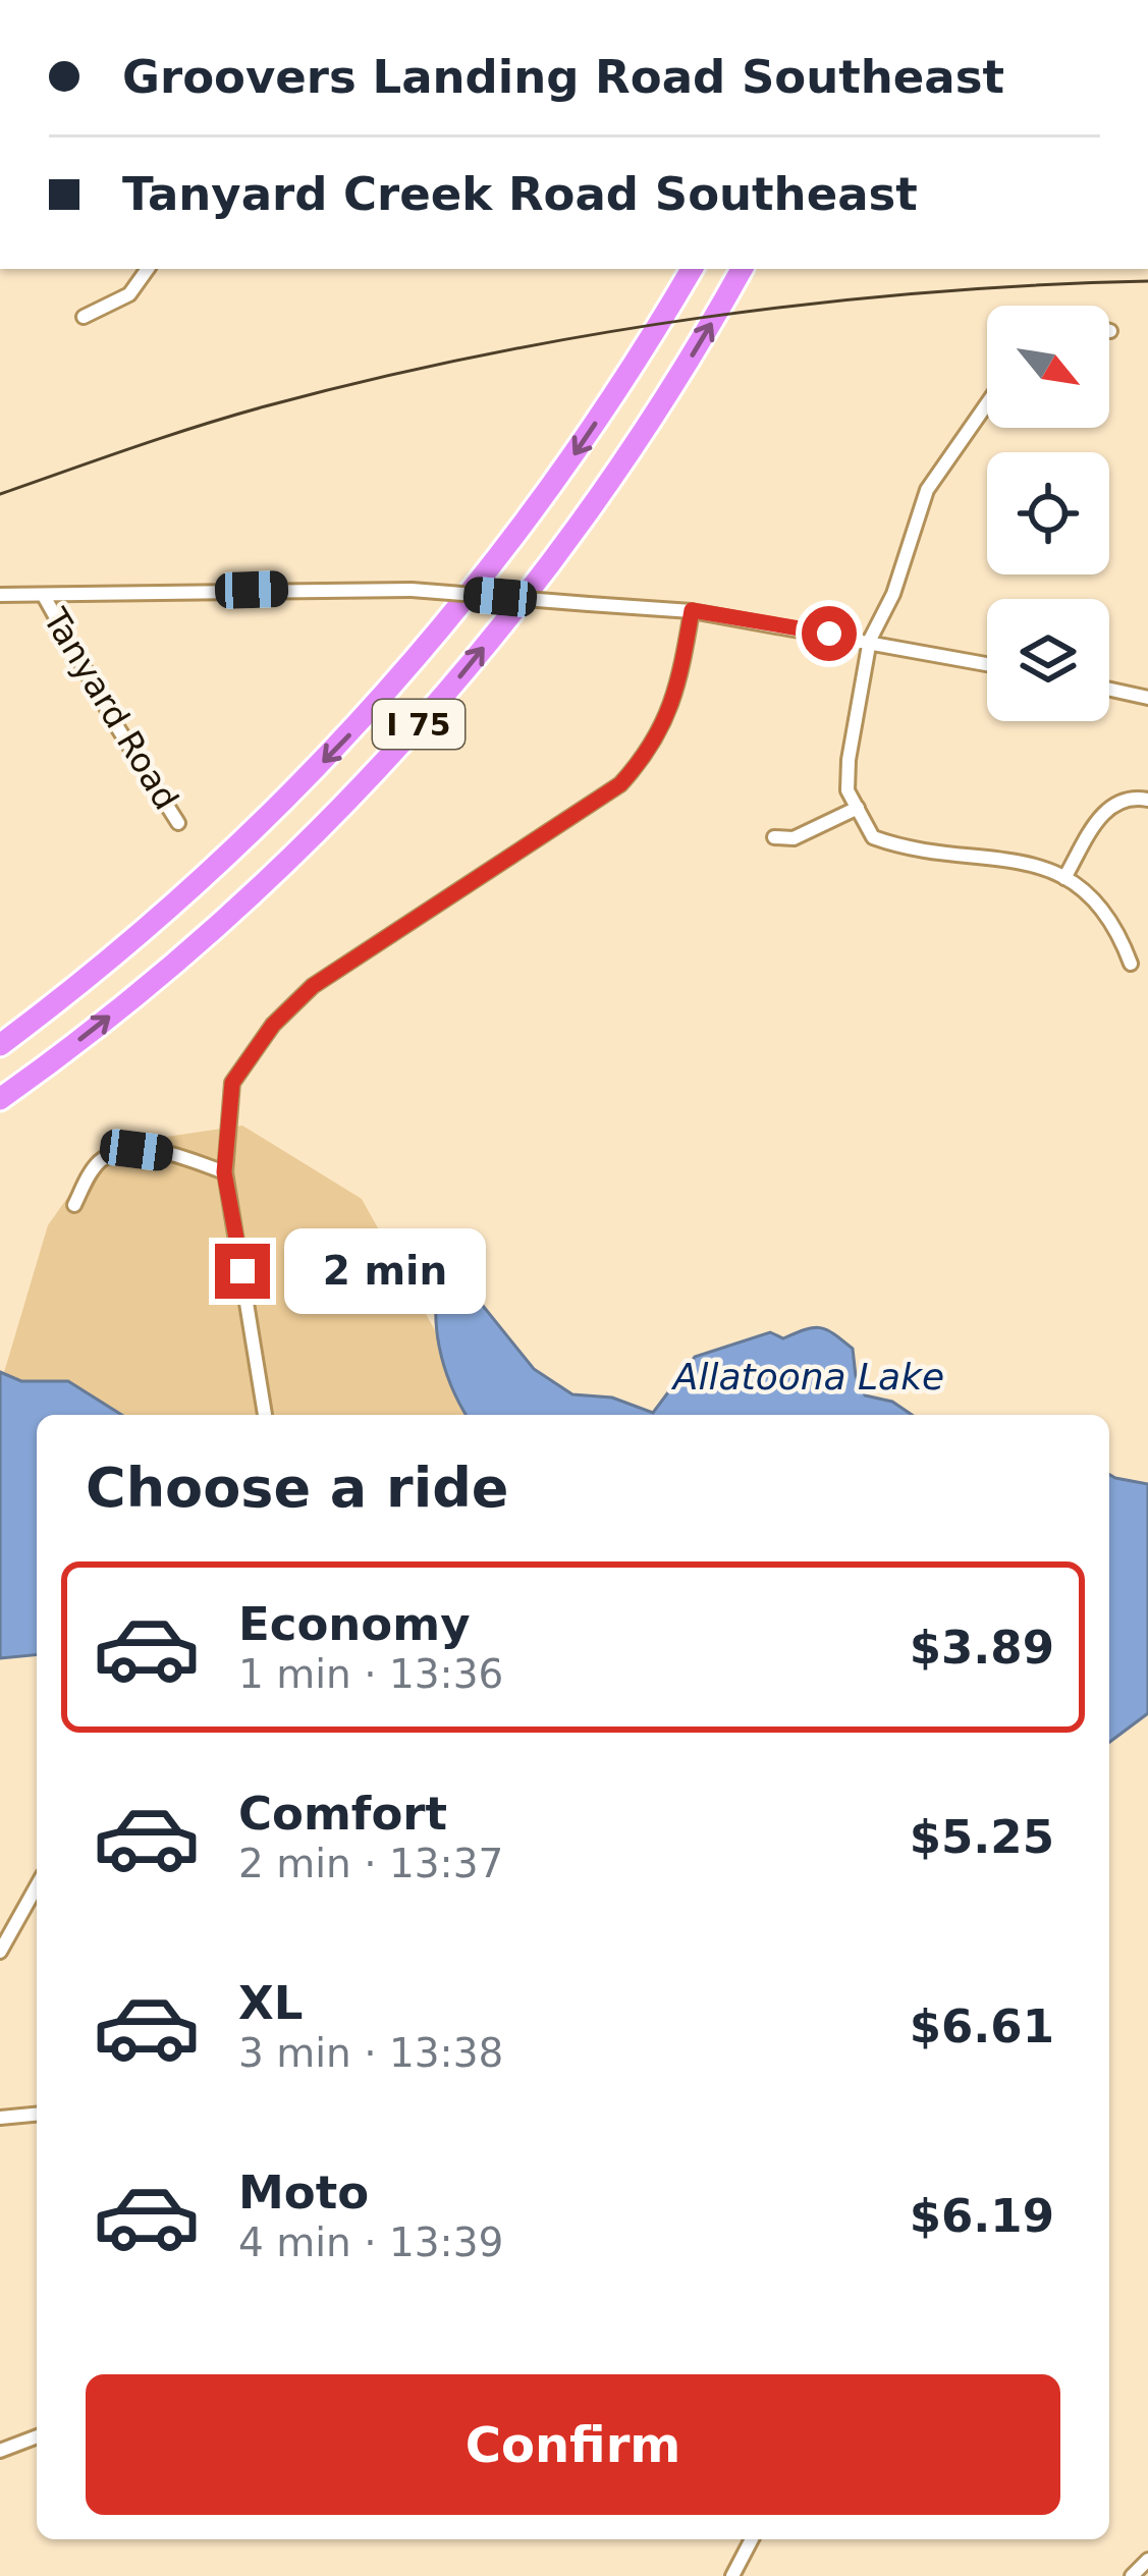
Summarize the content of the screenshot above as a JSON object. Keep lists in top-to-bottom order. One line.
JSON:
{"streets":{"highway":["I 75"],"street":["Tanyard Road"]},"water":["Allatoona Lake"],"north":"bottom right","page":{"banner":["Groovers Landing Road Southeast","Tanyard Creek Road Southeast"],"bubble":"2 min","heading":"Choose a ride","list":[{"name":"Economy","note":"1 min · 13:36","value":"$3.89"},{"name":"Comfort","note":"2 min · 13:37","value":"$5.25"},{"name":"XL","note":"3 min · 13:38","value":"$6.61"},{"name":"Moto","note":"4 min · 13:39","value":"$6.19"}],"buttons":"Confirm"}}
